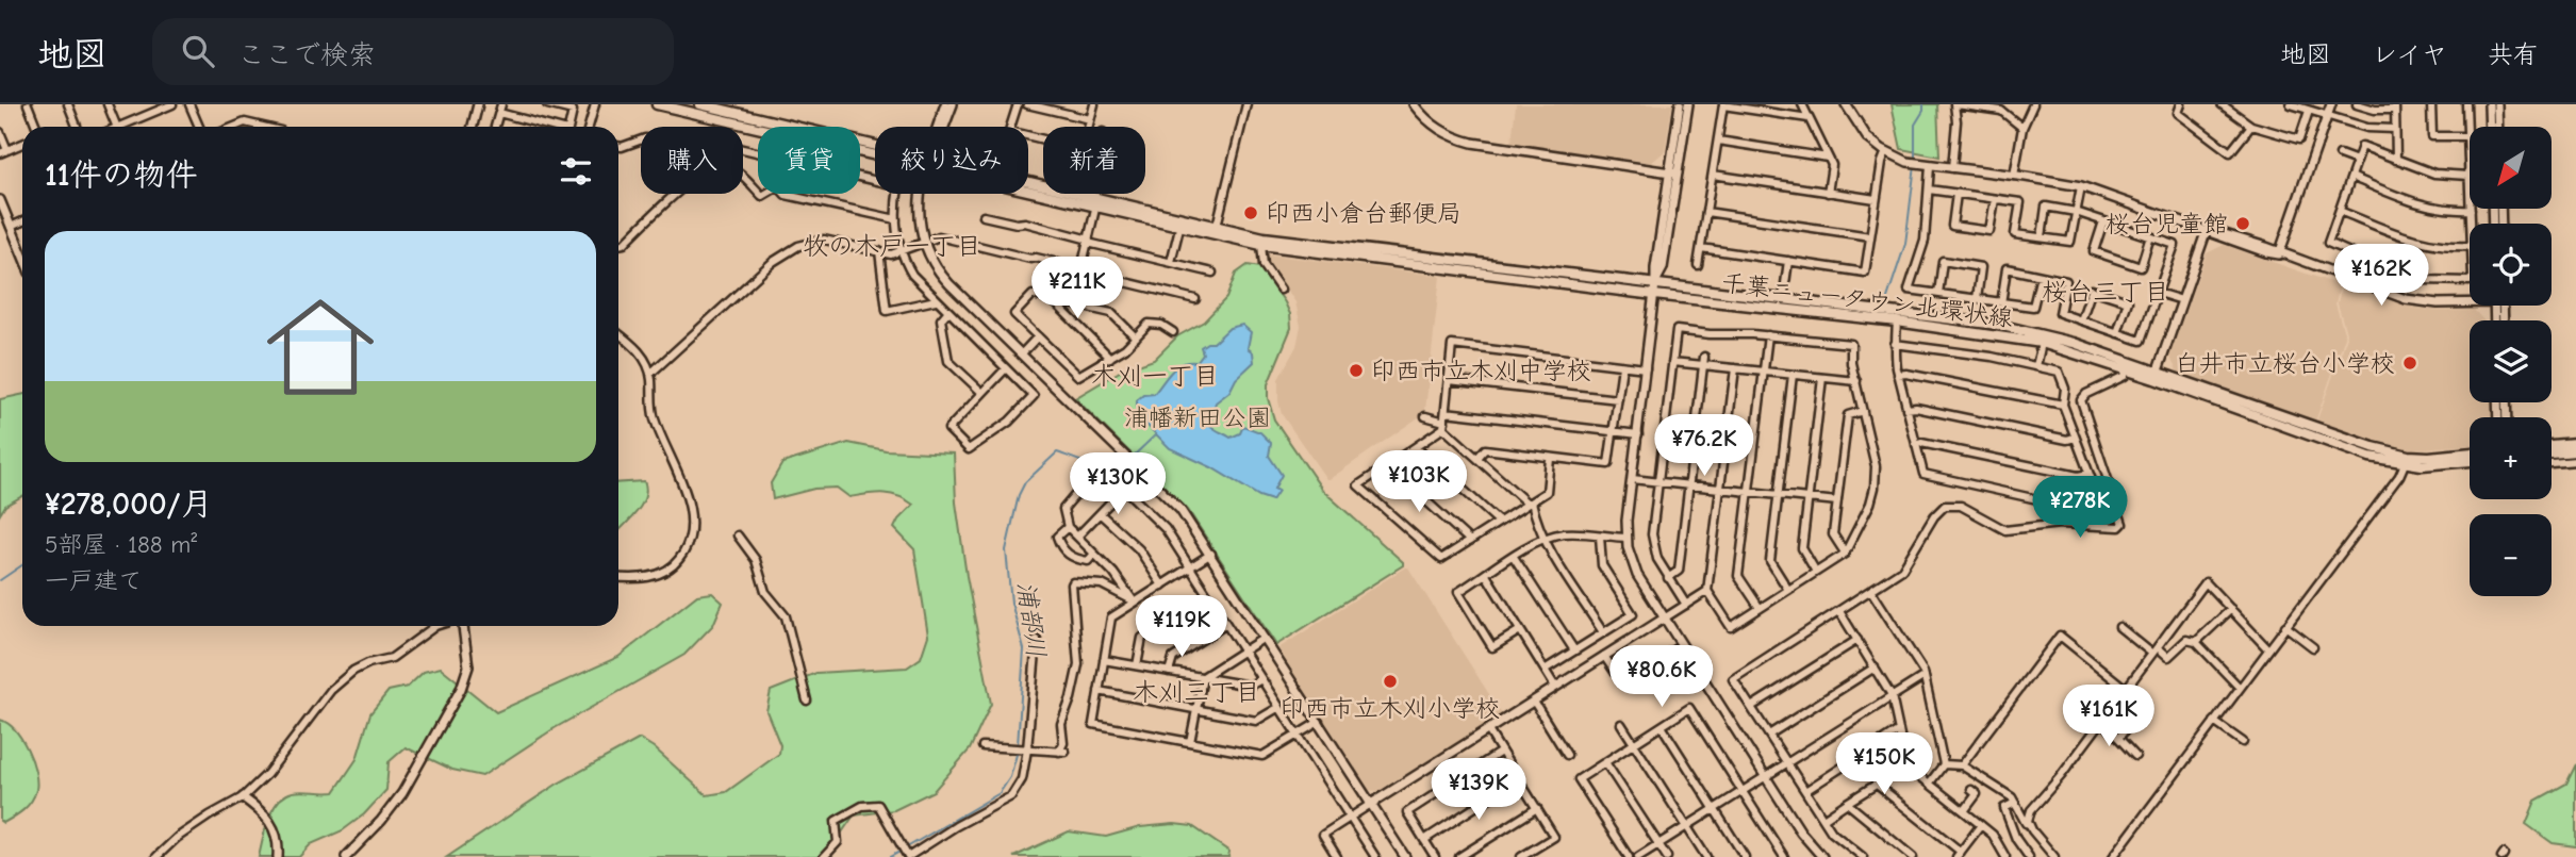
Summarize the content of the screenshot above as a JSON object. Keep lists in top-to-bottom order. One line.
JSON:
{"streets":{"main road":["千葉ニュータウン北環状線"]},"districts":["牧の木戸一丁目","桜台三丁目","木刈一丁目","木刈三丁目"],"water":["浦部川"],"parks":["浦幡新田公園"],"places":["印西小倉台郵便局","桜台児童館","白井市立桜台小学校","印西市立木刈中学校","印西市立木刈小学校"],"north":"bottom left","page":{"header":"地図","search":"ここで検索","nav":["地図","レイヤ","共有"],"map_buttons":["+","−"],"chip":["購入","賃貸","絞り込み","新着"],"heading":"11件の物件","list":[{"name":"¥278,000/月","note":"5部屋 · 188 m² · 一戸建て"}],"price":["¥162K","¥211K","¥76.2K","¥103K","¥130K","¥278K","¥119K","¥80.6K","¥161K","¥150K","¥139K"]}}
